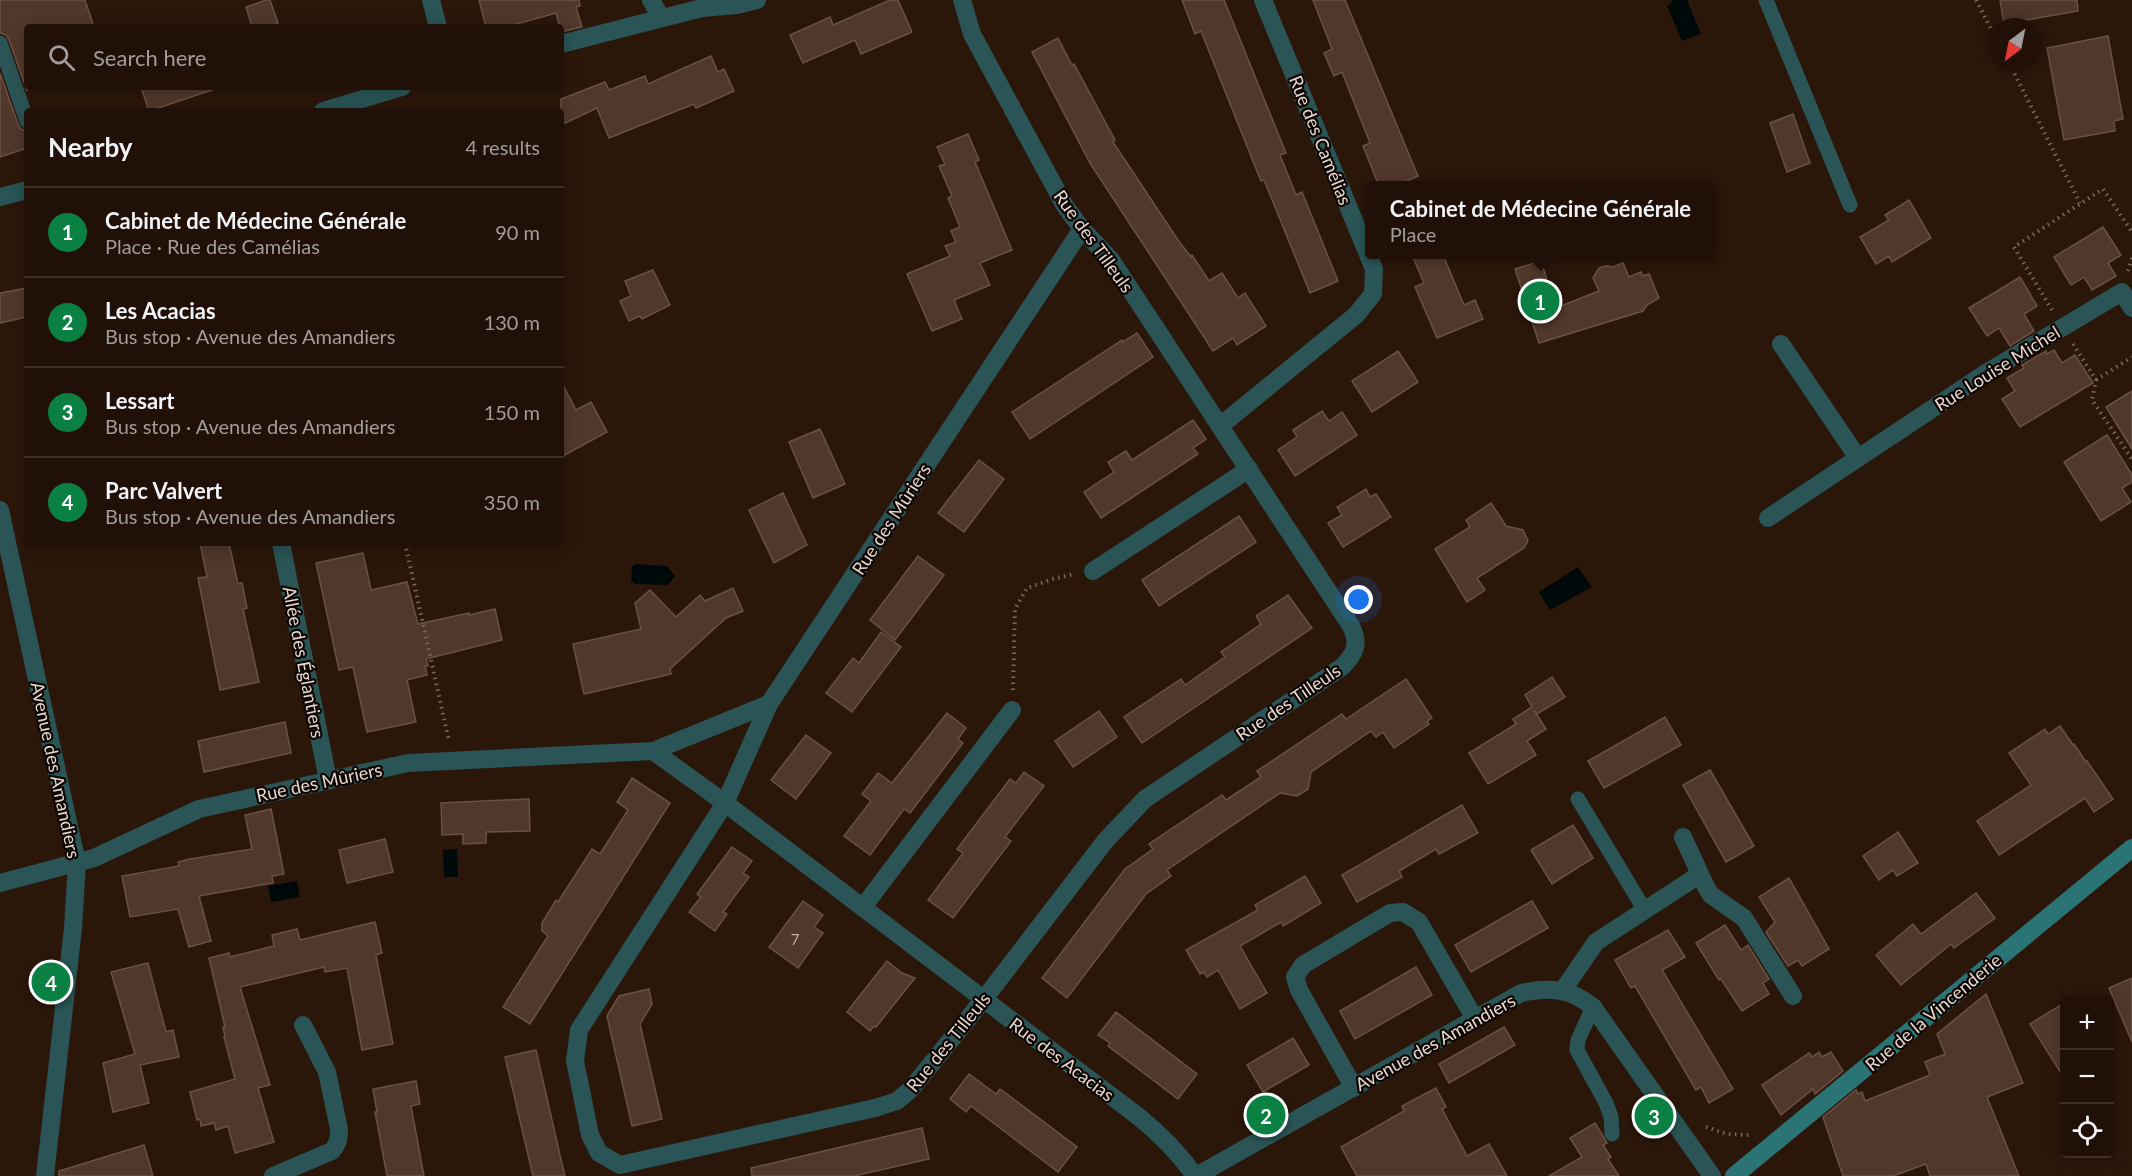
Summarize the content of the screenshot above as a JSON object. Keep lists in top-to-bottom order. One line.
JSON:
{"streets":{"main road":["Rue de la Vincenderie"],"street":["Rue des Camélias","Rue des Tilleuls","Rue Louise Michel","Rue des Mûriers","Allée des Églantiers","Avenue des Amandiers","Rue des Acacias"]},"crossings":[["Rue des Camélias","Rue des Tilleuls"],["Rue des Tilleuls","Rue des Mûriers"],["Rue des Tilleuls","Rue des Acacias"],["Rue des Mûriers","Allée des Églantiers"],["Rue des Mûriers","Avenue des Amandiers"],["Avenue des Amandiers","Rue des Acacias"]],"house_numbers":["7"],"north":"bottom left","page":{"search":"Search here","heading":["Nearby","4 results"],"popup":["Cabinet de Médecine Générale","Place"],"list":[{"mark":"1","name":"Cabinet de Médecine Générale","note":"Place · Rue des Camélias","value":"90 m"},{"mark":"2","name":"Les Acacias","note":"Bus stop · Avenue des Amandiers","value":"130 m"},{"mark":"3","name":"Lessart","note":"Bus stop · Avenue des Amandiers","value":"150 m"},{"mark":"4","name":"Parc Valvert","note":"Bus stop · Avenue des Amandiers","value":"350 m"}],"pins":["1","4","2","3"],"map_buttons":["+","−"]}}
